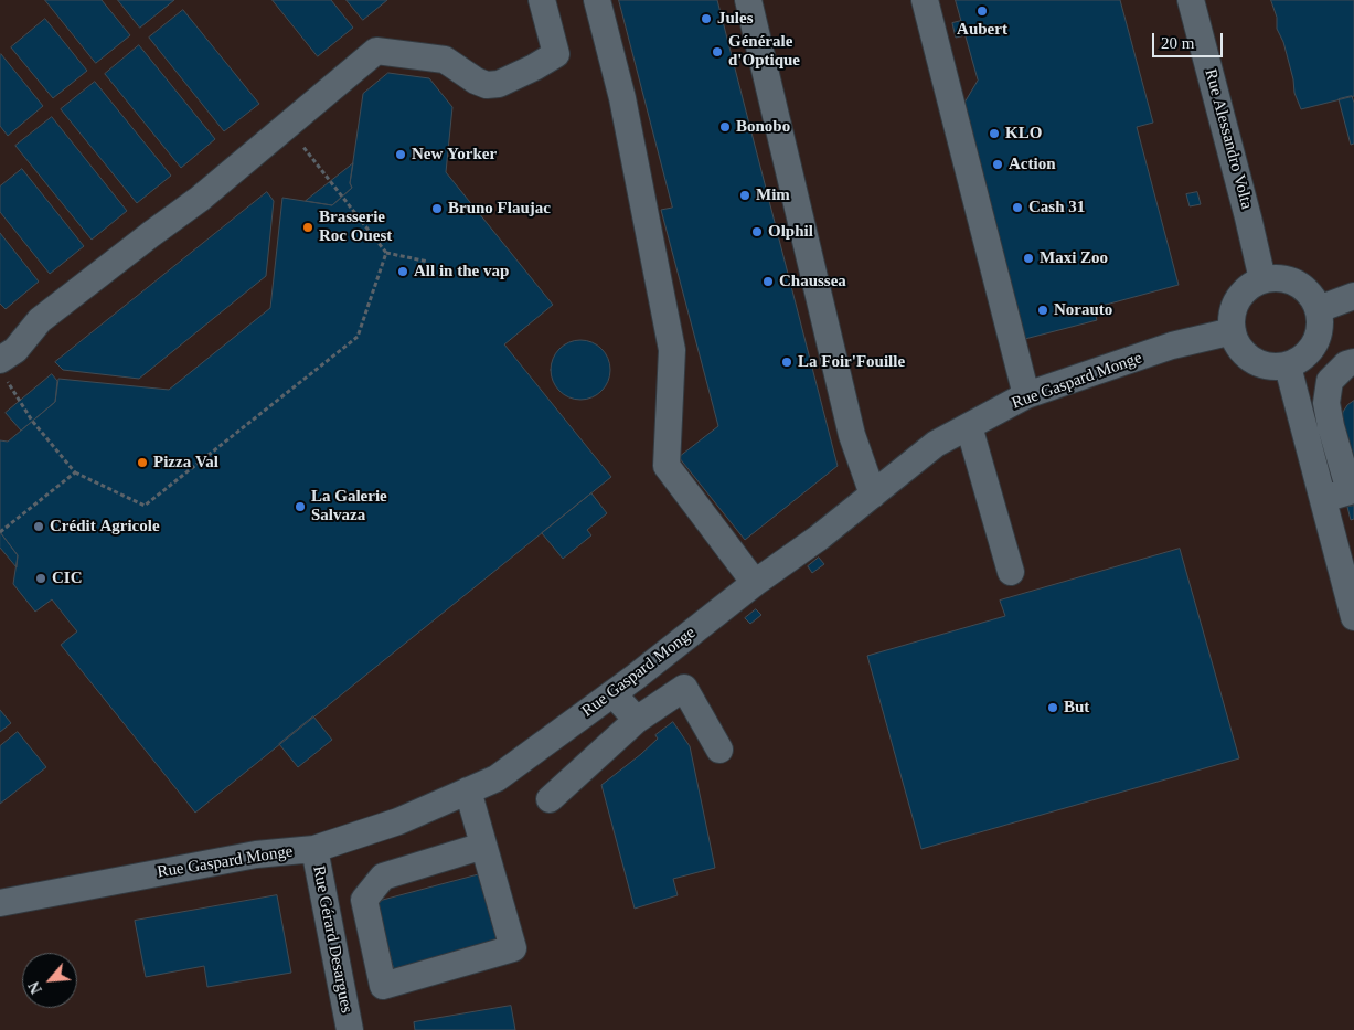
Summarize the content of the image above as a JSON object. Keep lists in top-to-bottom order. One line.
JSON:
{"streets":{"street":["Rue Alessandro Volta","Rue Gaspard Monge","Rue Gérard Desargues"]},"crossings":[["Rue Alessandro Volta","Rue Gaspard Monge"],["Rue Gaspard Monge","Rue Gérard Desargues"]],"places":["Aubert","Jules","Générale d'Optique","Bonobo","KLO","New Yorker","Action","Mim","Cash 31","Bruno Flaujac","Brasserie Roc Ouest","Olphil","Maxi Zoo","All in the vap","Chaussea","Norauto","La Foir'Fouille","Pizza Val","La Galerie Salvaza","Crédit Agricole","CIC","But"],"scale_bar":"20 m","north":"bottom left"}
